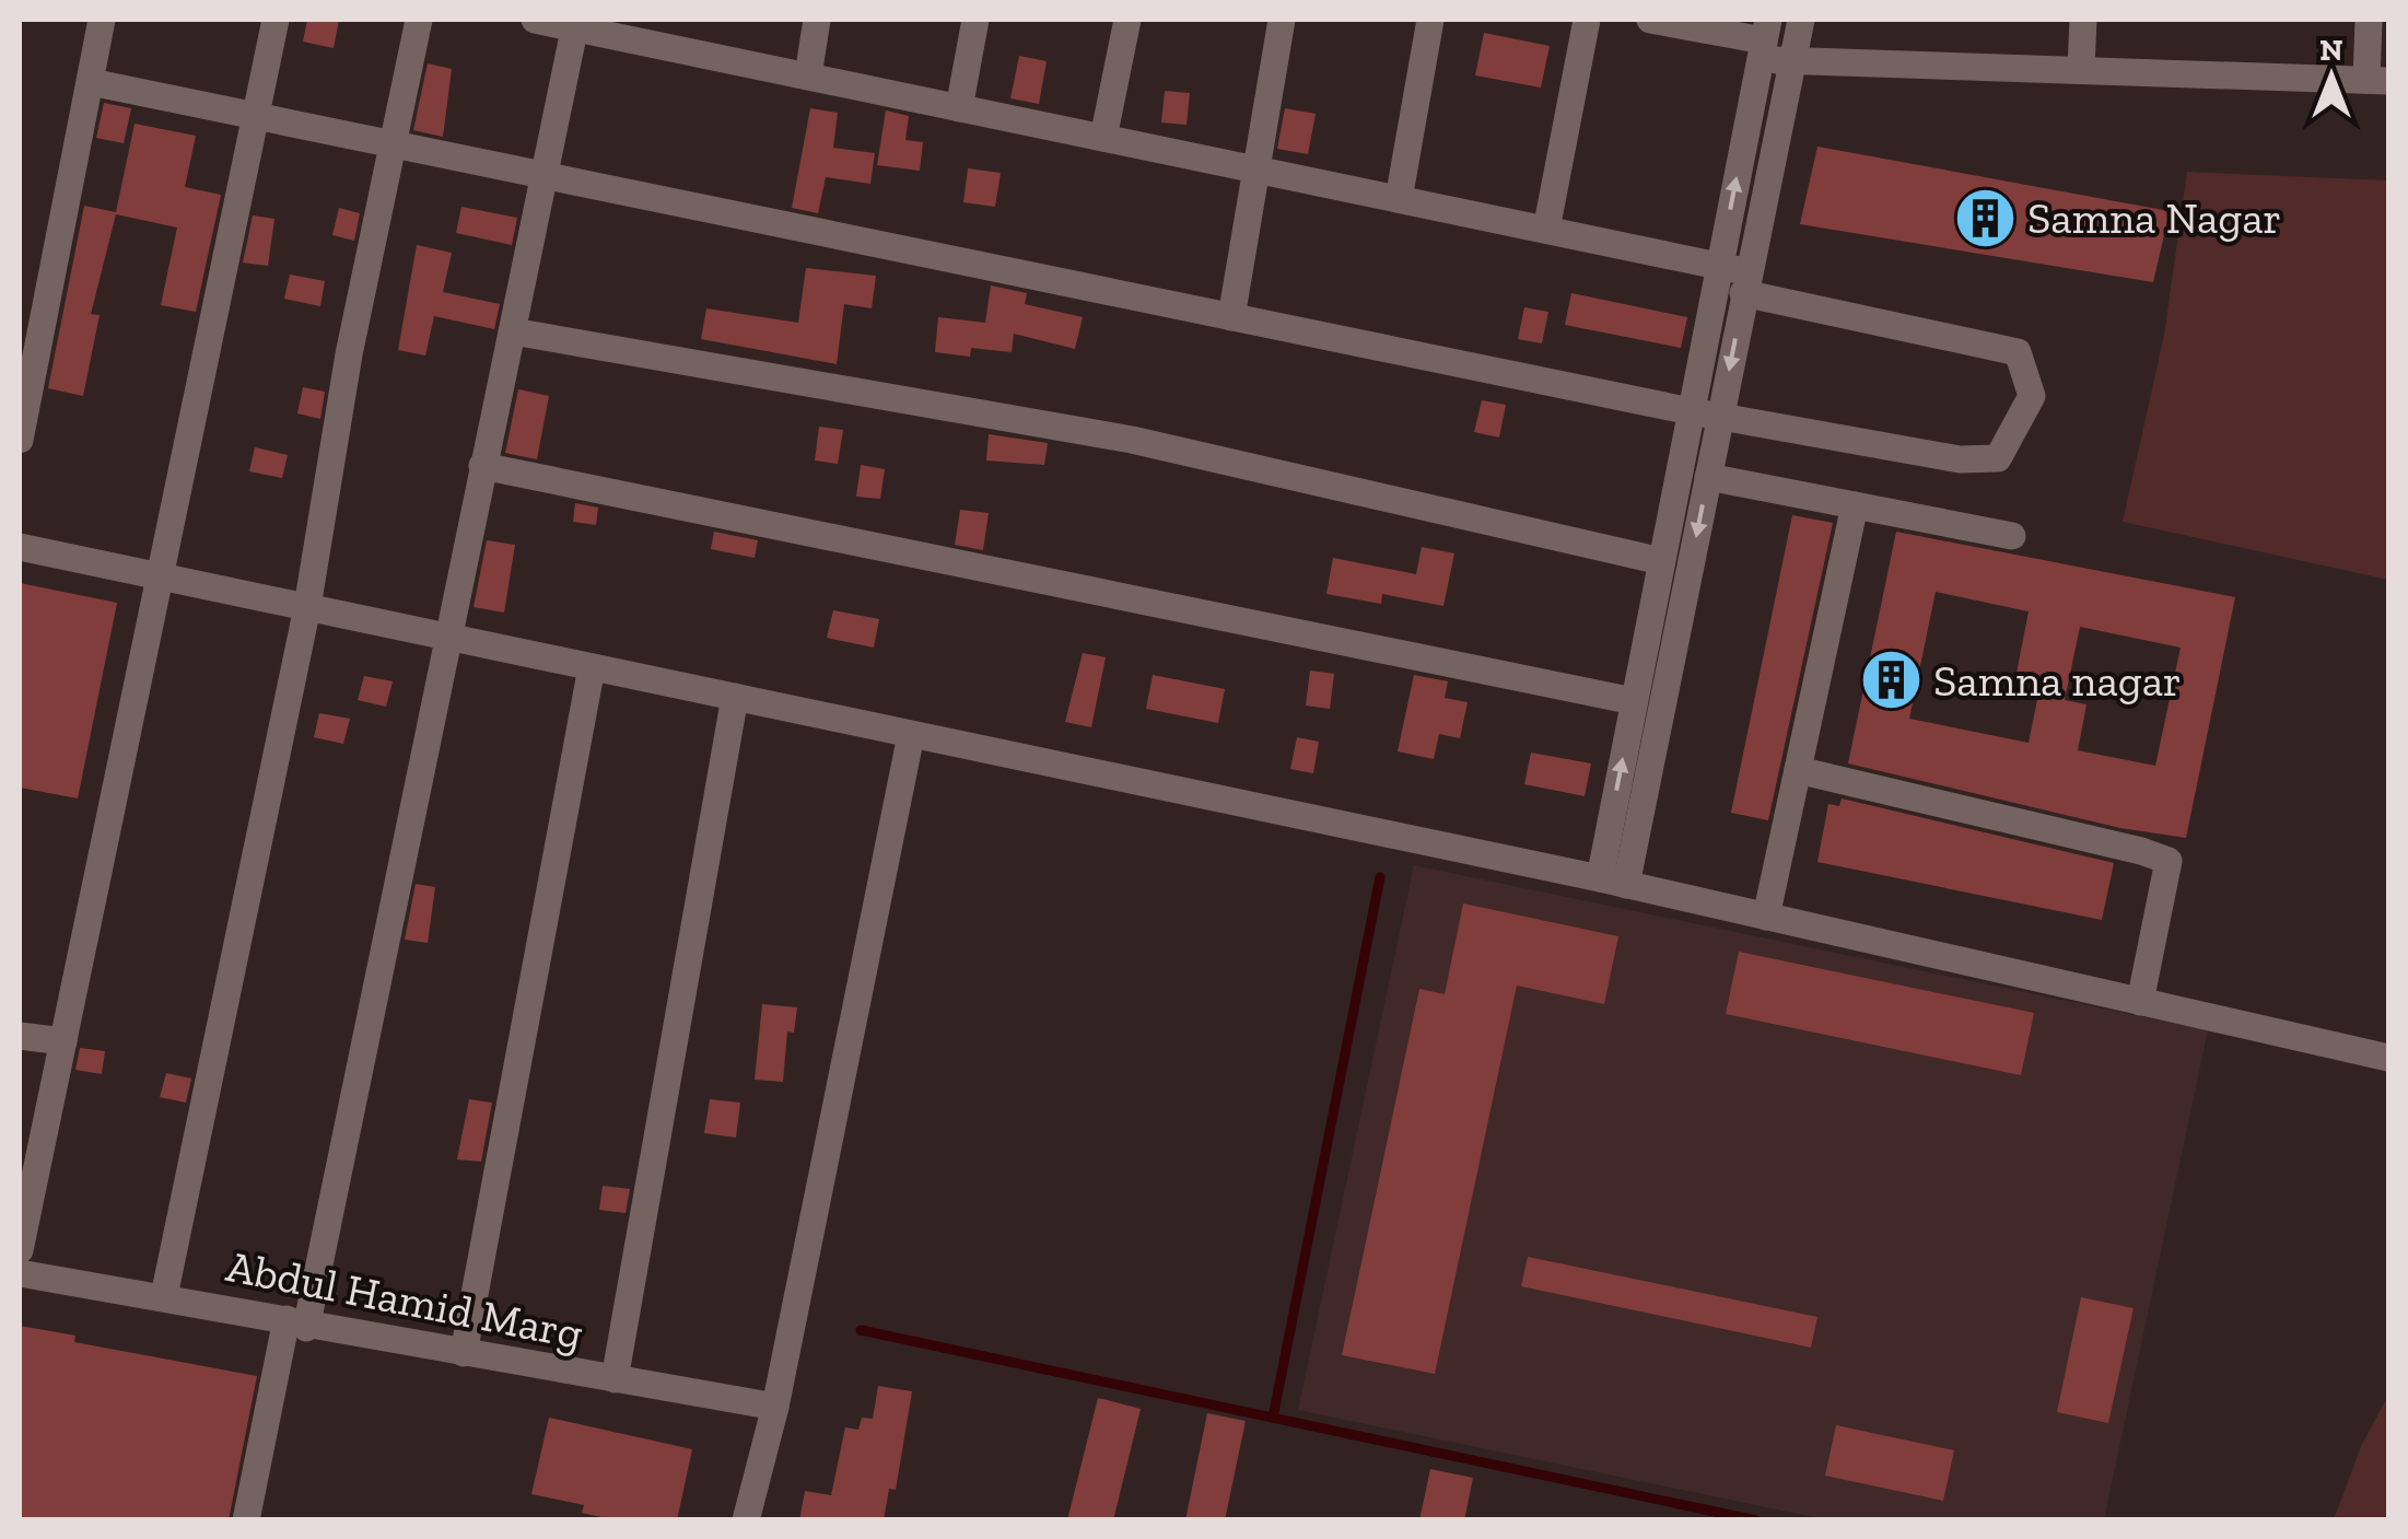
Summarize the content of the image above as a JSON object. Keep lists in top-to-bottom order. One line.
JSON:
{"streets":{"street":["Abdul Hamid Marg"]},"places":{"building":["Samna Nagar","Samna nagar"]},"north":"top"}
